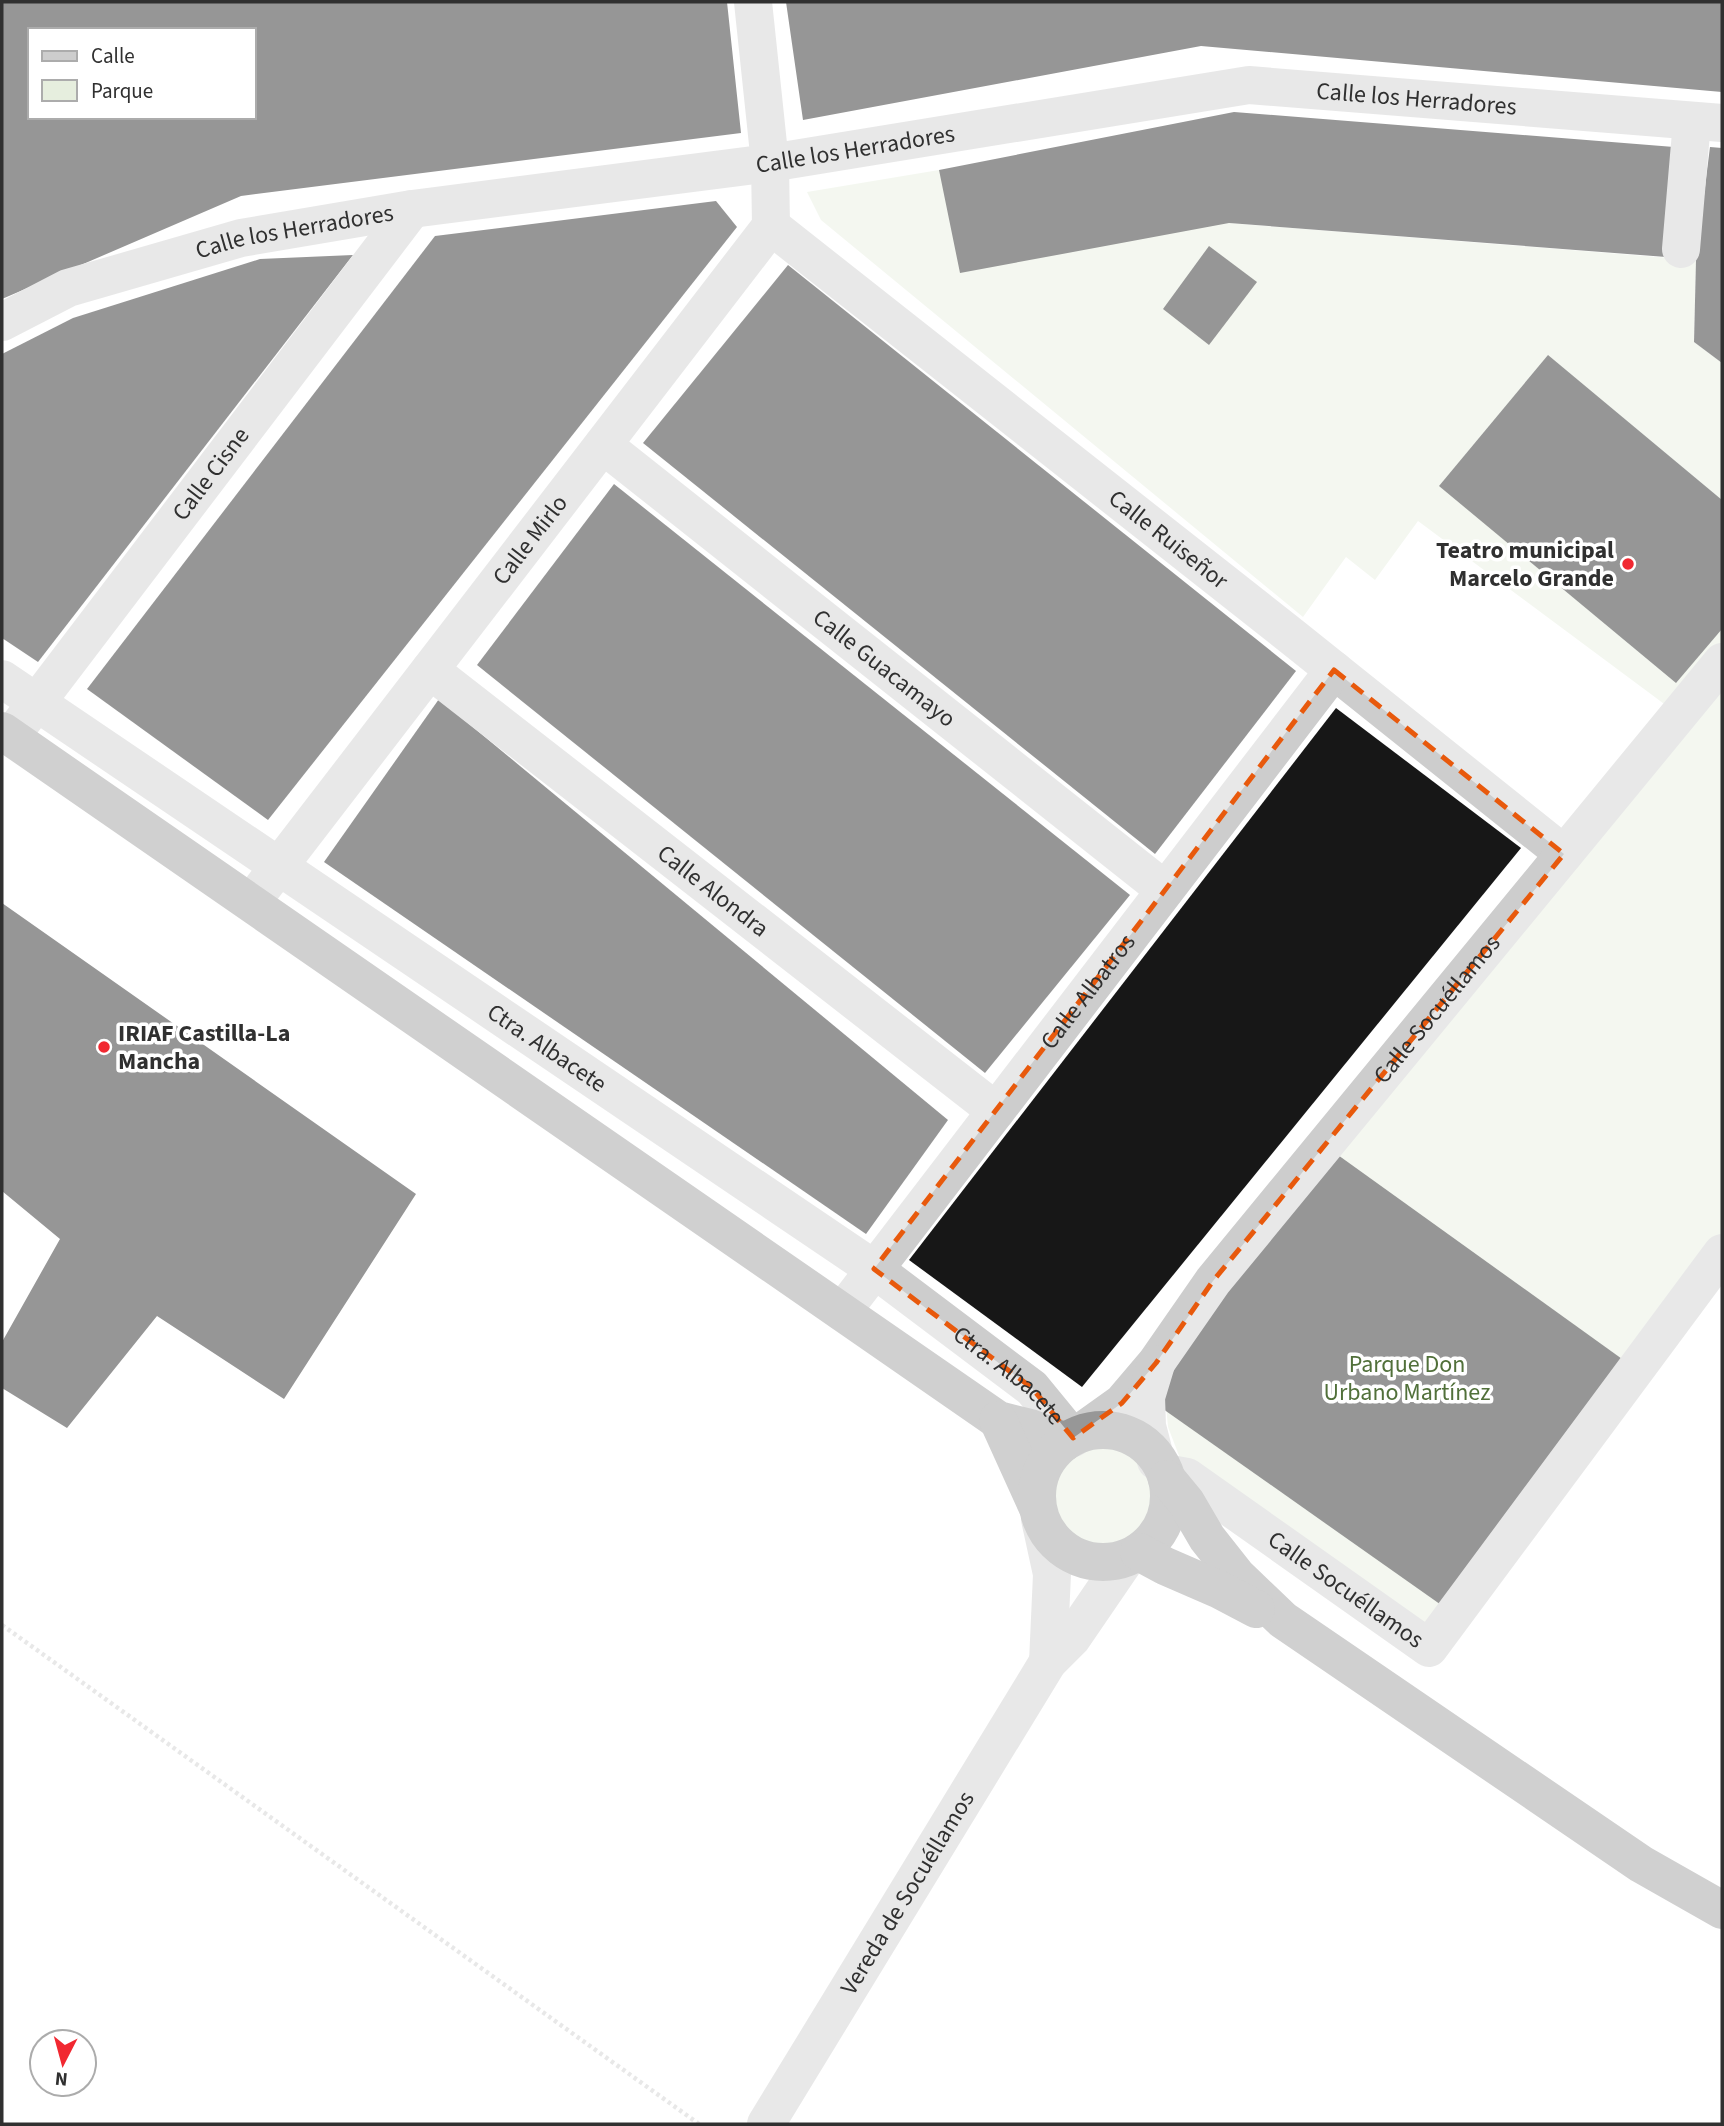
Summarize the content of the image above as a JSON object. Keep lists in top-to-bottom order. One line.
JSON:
{"streets":{"street":["Calle los Herradores","Calle Cisne","Calle Ruiseñor","Calle Mirlo","Calle Guacamayo","Calle Alondra","Calle Albatros","Calle Socuéllamos","Ctra. Albacete","Vereda de Socuéllamos"]},"crossings":[["Calle los Herradores","Calle Cisne"],["Calle Cisne","Ctra. Albacete"],["Calle Ruiseñor","Calle Mirlo"],["Calle Ruiseñor","Calle Albatros"],["Calle Ruiseñor","Calle Socuéllamos"],["Calle Mirlo","Calle Guacamayo"],["Calle Mirlo","Calle Alondra"],["Calle Mirlo","Ctra. Albacete"],["Calle Guacamayo","Calle Albatros"],["Calle Alondra","Calle Albatros"],["Calle Albatros","Ctra. Albacete"],["Calle Socuéllamos","Ctra. Albacete"],["Calle Socuéllamos","Vereda de Socuéllamos"],["Ctra. Albacete","Vereda de Socuéllamos"]],"parks":["Parque Don Urbano Martínez"],"places":["Teatro municipal Marcelo Grande","IRIAF Castilla-La Mancha"],"legend":["Calle","Parque"],"north":"bottom"}
